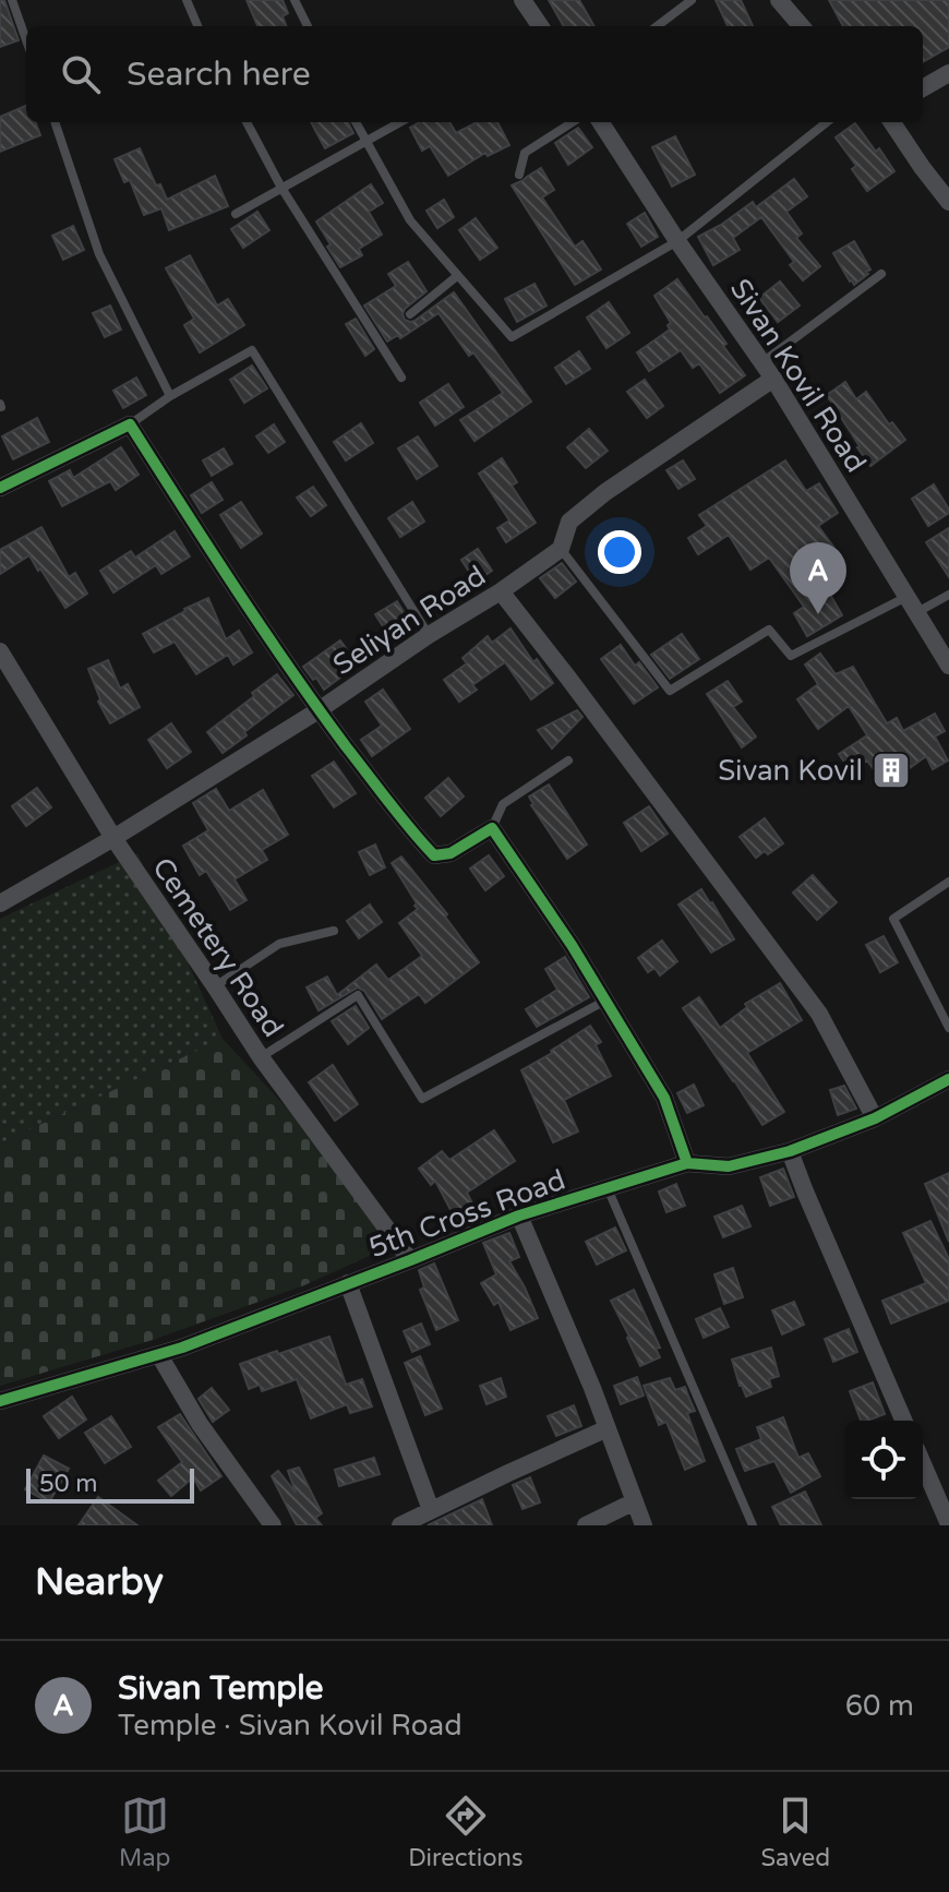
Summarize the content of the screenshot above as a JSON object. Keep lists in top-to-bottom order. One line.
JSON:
{"streets":{"street":["Sivan Kovil Road","Seliyan Road","Cemetery Road","5th Cross Road"]},"crossings":[["Sivan Kovil Road","Seliyan Road"],["Seliyan Road","Cemetery Road"],["Cemetery Road","5th Cross Road"]],"places":{"building":["Sivan Kovil"]},"scale_bar":"50 m","page":{"search":"Search here","pins":"A","scale":"50 m","heading":"Nearby","list":[{"mark":"A","name":"Sivan Temple","note":"Temple · Sivan Kovil Road","value":"60 m"}],"nav":["Map","Directions","Saved"]}}
